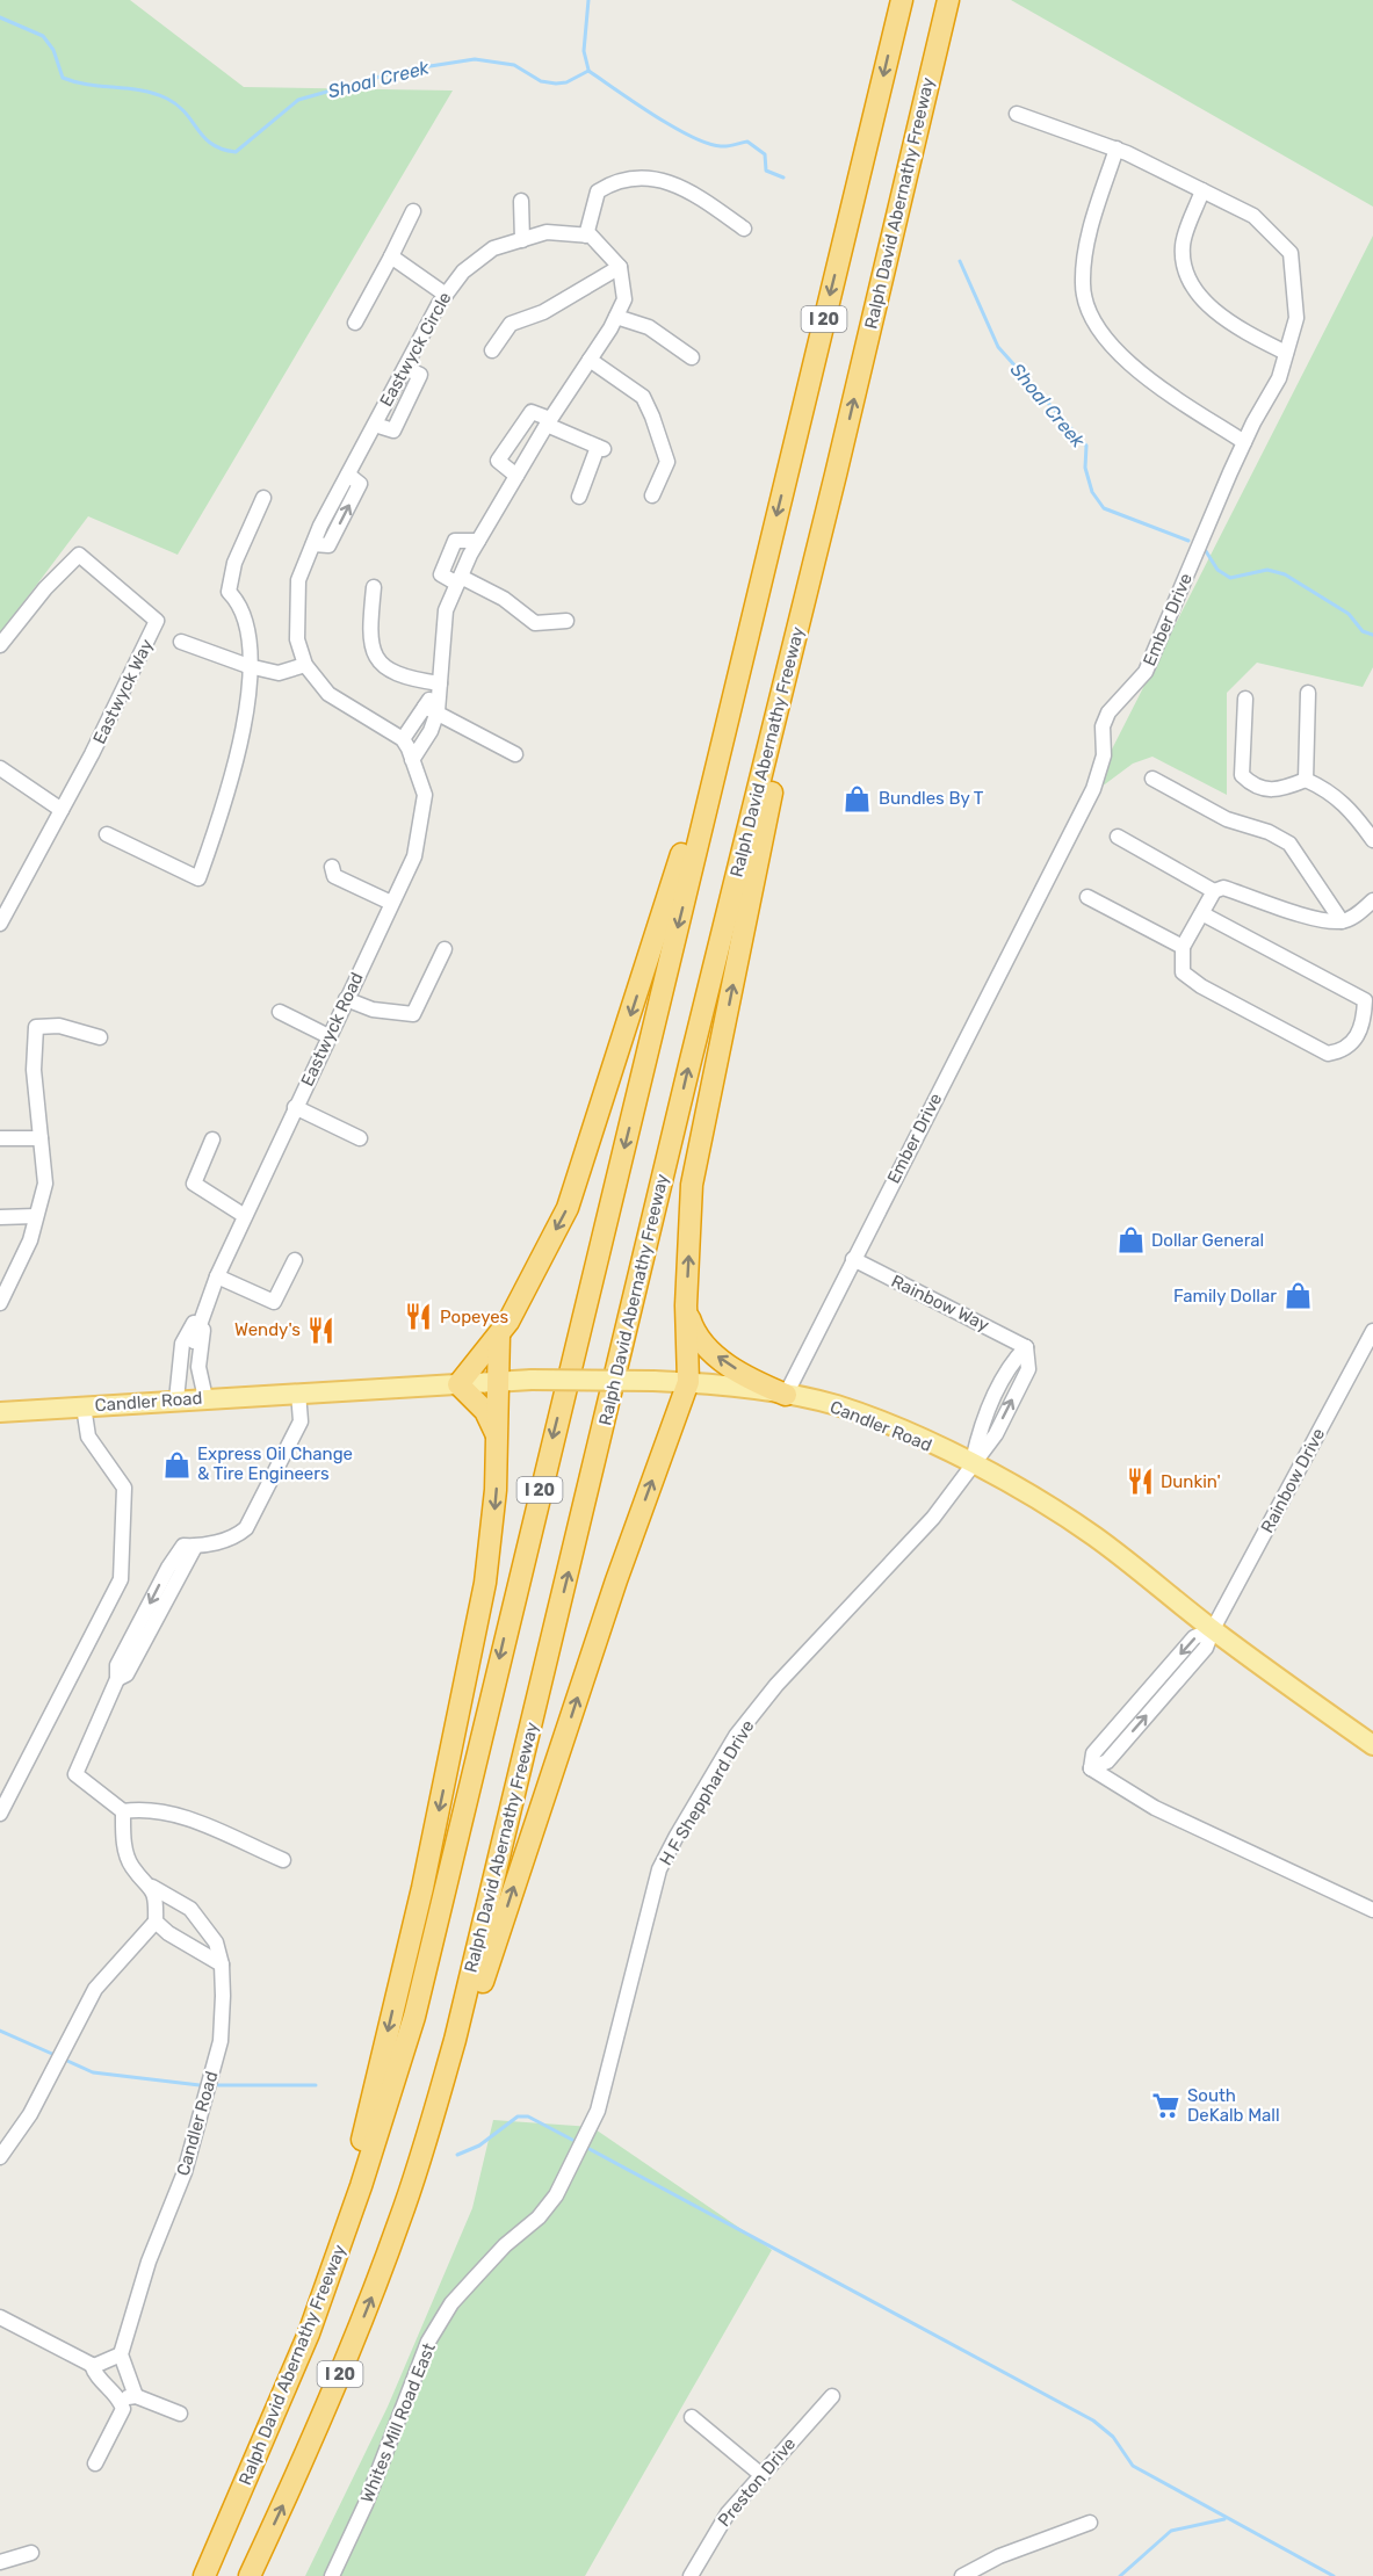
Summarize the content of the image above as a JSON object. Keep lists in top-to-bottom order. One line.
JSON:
{"streets":{"highway":["Ralph David Abernathy Freeway","I 20"],"main road":["Candler Road"],"street":["Eastwyck Circle","Ember Drive","Eastwyck Way","Eastwyck Road","Rainbow Way","Rainbow Drive","H F Shepphard Drive","Whites Mill Road East","Preston Drive"]},"crossings":[["Eastwyck Circle","Eastwyck Way"],["Ember Drive","Rainbow Way"],["Ember Drive","Candler Road"],["Eastwyck Road","Candler Road"],["Rainbow Way","Candler Road"],["Rainbow Way","H F Shepphard Drive"],["Candler Road","Rainbow Drive"],["Candler Road","H F Shepphard Drive"],["H F Shepphard Drive","Whites Mill Road East"]],"water":["Shoal Creek"],"places":{"shop":["Bundles By T","Dollar General","Family Dollar","Express Oil Change & Tire Engineers"],"restaurant":["Popeyes","Wendy's","Dunkin'"],"supermarket":["South DeKalb Mall"]}}
